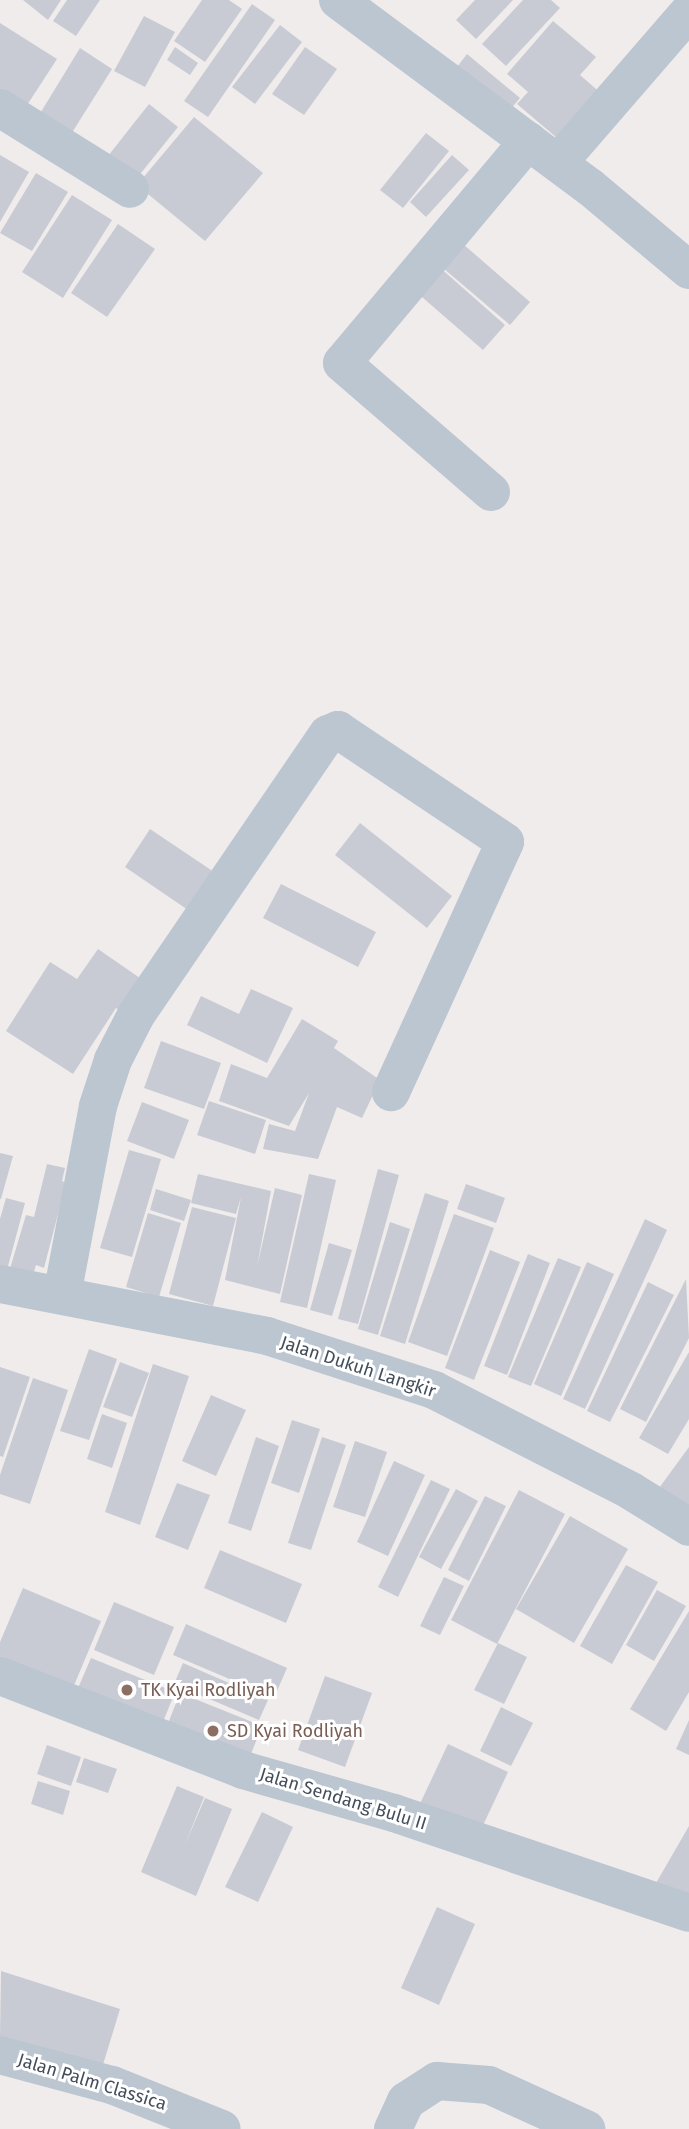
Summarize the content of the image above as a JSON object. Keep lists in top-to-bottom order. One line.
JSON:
{"streets":{"street":["Jalan Dukuh Langkir","Jalan Sendang Bulu II","Jalan Palm Classica"]},"places":["TK Kyai Rodliyah","SD Kyai Rodliyah"]}
